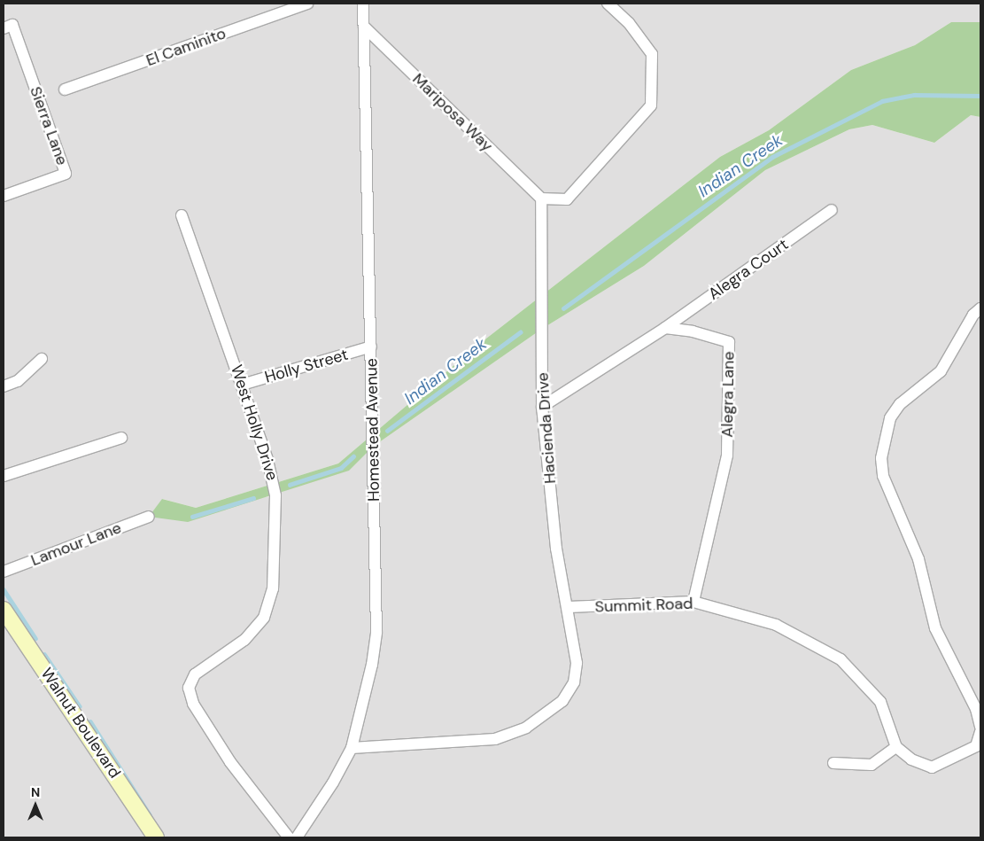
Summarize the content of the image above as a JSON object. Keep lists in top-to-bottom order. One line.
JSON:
{"streets":{"street":["El Caminito","Mariposa Way","Sierra Lane","Alegra Court","Holly Street","Alegra Lane","West Holly Drive","Hacienda Drive","Homestead Avenue","Lamour Lane","Summit Road","Walnut Boulevard"]},"crossings":[["Mariposa Way","Hacienda Drive"],["Mariposa Way","Homestead Avenue"],["Alegra Court","Alegra Lane"],["Holly Street","West Holly Drive"],["Holly Street","Homestead Avenue"],["Alegra Lane","Summit Road"],["Hacienda Drive","Homestead Avenue"],["Hacienda Drive","Summit Road"]],"water":["Indian Creek"],"north":"top"}
